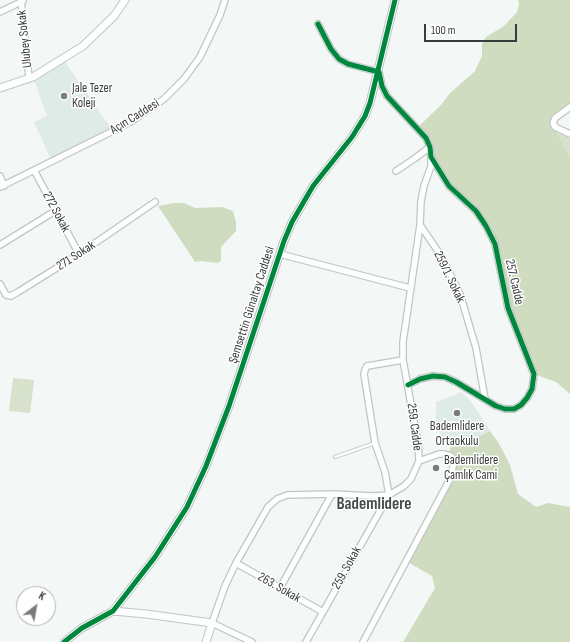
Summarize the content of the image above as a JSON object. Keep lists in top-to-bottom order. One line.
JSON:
{"streets":{"street":["Ulubey Sokak","Açın Caddesi","272 Sokak","271 Sokak","259/1. Sokak","257. Cadde","Şemsettin Günaltay Caddesi","259. Cadde","259. Sokak","263. Sokak"]},"crossings":[["Açın Caddesi","272 Sokak"],["272 Sokak","271 Sokak"],["259/1. Sokak","257. Cadde"],["259/1. Sokak","259. Cadde"],["257. Cadde","Şemsettin Günaltay Caddesi"],["257. Cadde","259. Cadde"],["259. Sokak","263. Sokak"]],"districts":["Bademlidere"],"places":["Jale Tezer Koleji","Bademlidere Ortaokulu","Bademlidere Çamlık Cami"],"scale_bar":"100 m","north":"top right"}
